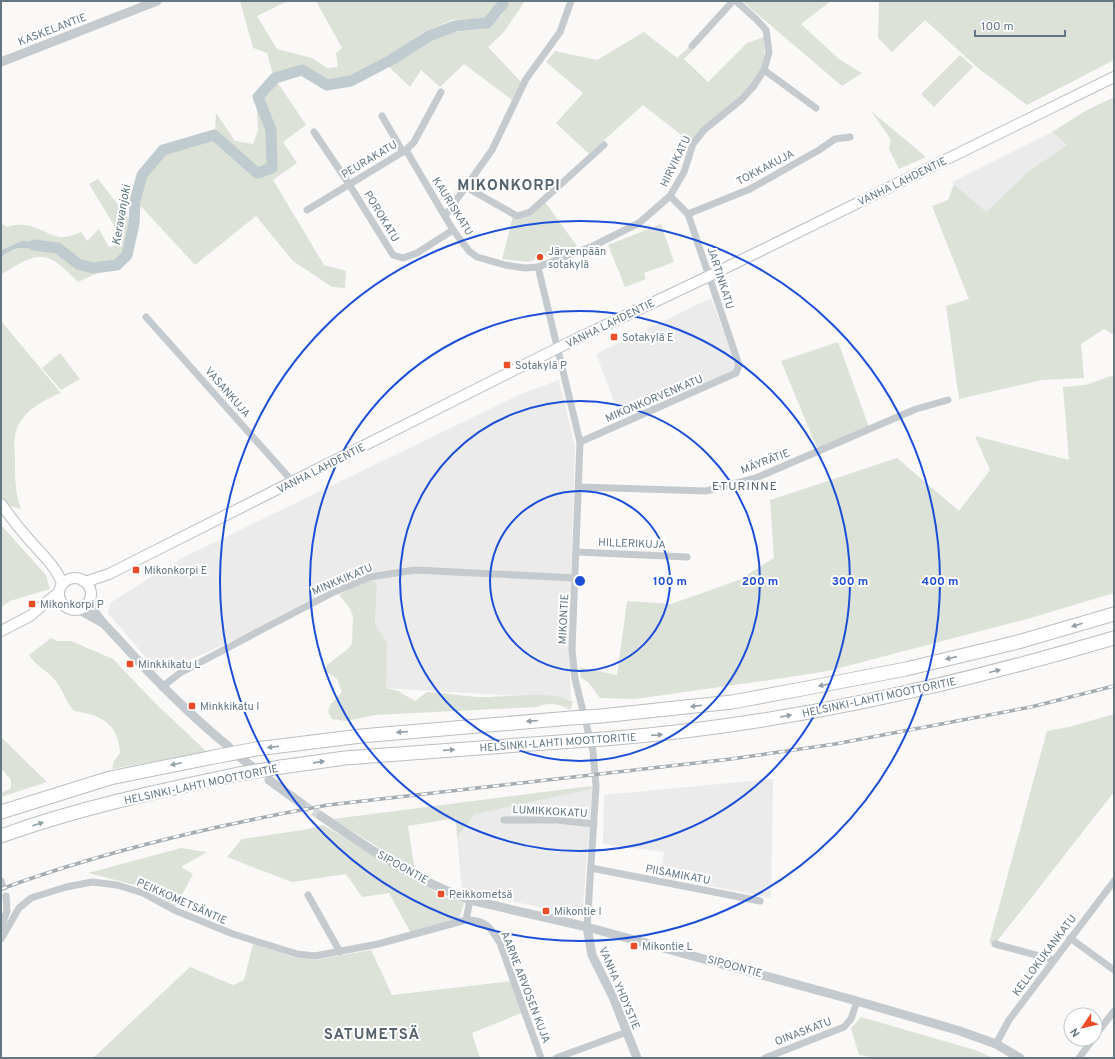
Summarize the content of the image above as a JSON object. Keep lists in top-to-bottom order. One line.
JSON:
{"streets":{"highway":["HELSINKI-LAHTI MOOTTORITIE"],"main road":["VANHA LAHDENTIE"],"street":["KASKELANTIE","PEURAKATU","HIRVIKATU","TOKKAKUJA","KAURISKATU","POROKATU","JARTINKATU","VASANKUJA","MIKONKORVENKATU","MÄYRÄTIE","HILLERIKUJA","MINKKIKATU","MIKONTIE","LUMIKKOKATU","SIPOONTIE","PIISAMIKATU","PEIKKOMETSÄNTIE","KELLOKUKANKATU","AARNE ARVOSEN KUJA","VANHA YHDYSTIE","OINASKATU"]},"crossings":[["PEURAKATU","KAURISKATU"],["PEURAKATU","POROKATU"],["HIRVIKATU","KAURISKATU"],["HIRVIKATU","JARTINKATU"],["HIRVIKATU","MIKONTIE"],["TOKKAKUJA","JARTINKATU"],["VANHA LAHDENTIE","JARTINKATU"],["VANHA LAHDENTIE","VASANKUJA"],["KAURISKATU","POROKATU"],["KAURISKATU","MIKONTIE"],["JARTINKATU","MIKONKORVENKATU"],["MIKONKORVENKATU","MIKONTIE"],["MÄYRÄTIE","MIKONTIE"],["HILLERIKUJA","MIKONTIE"],["MINKKIKATU","MIKONTIE"],["MIKONTIE","LUMIKKOKATU"],["MIKONTIE","SIPOONTIE"],["MIKONTIE","PIISAMIKATU"],["MIKONTIE","VANHA YHDYSTIE"],["SIPOONTIE","KELLOKUKANKATU"],["SIPOONTIE","VANHA YHDYSTIE"],["SIPOONTIE","OINASKATU"],["PEIKKOMETSÄNTIE","AARNE ARVOSEN KUJA"]],"districts":["MIKONKORPI","ETURINNE","SATUMETSÄ"],"water":["Keravanjoki"],"places":{"other":["Järvenpään sotakylä"],"transit":["Sotakylä E","Sotakylä P","Mikonkorpi E","Mikonkorpi P","Minkkikatu L","Minkkikatu I","Peikkometsä","Mikontie I","Mikontie L"]},"scale_bar":"100 m","north":"bottom left","rings":["100 m","200 m","300 m","400 m"]}
